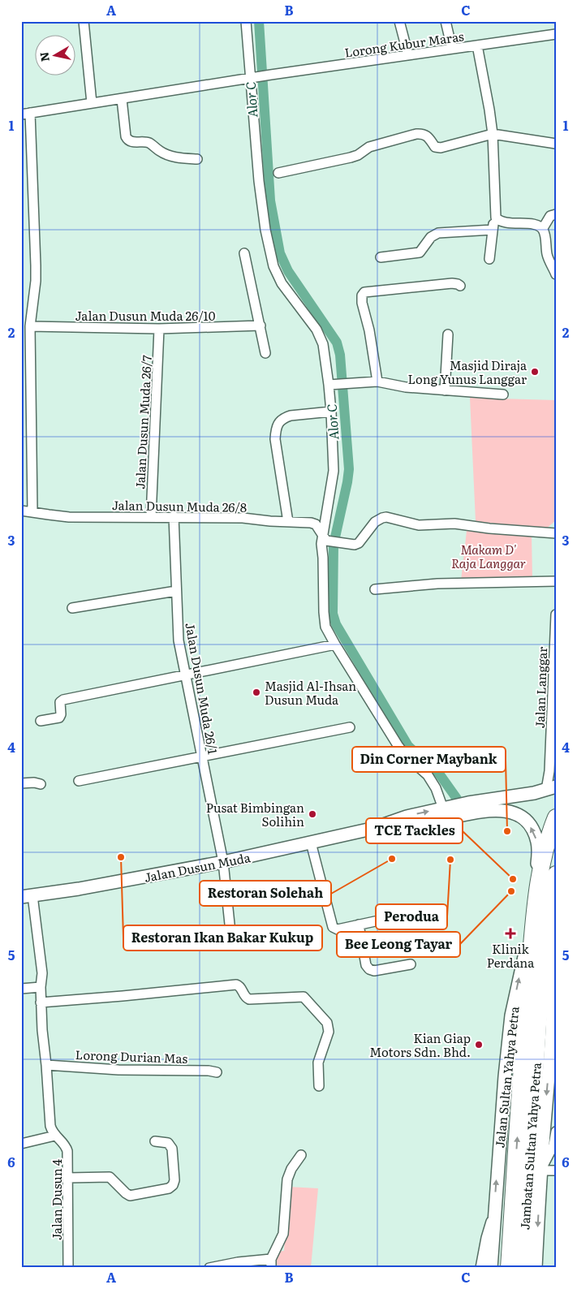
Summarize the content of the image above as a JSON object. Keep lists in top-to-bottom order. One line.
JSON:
{"streets":{"highway":["Jalan Sultan Yahya Petra","Jambatan Sultan Yahya Petra"],"main road":["Jalan Dusun Muda"],"street":["Lorong Kubur Maras","Jalan Dusun Muda 26/10","Jalan Dusun Muda 26/7","Jalan Dusun Muda 26/8","Jalan Langgar","Jalan Dusun Muda 26/1","Lorong Durian Mas","Jalan Dusun 4"]},"crossings":[["Jalan Dusun Muda 26/10","Jalan Dusun Muda 26/7"],["Jalan Dusun Muda 26/7","Jalan Dusun Muda 26/8"],["Jalan Dusun Muda 26/8","Jalan Dusun Muda 26/1"],["Jalan Langgar","Jalan Dusun Muda"],["Jalan Dusun Muda 26/1","Jalan Dusun Muda"],["Jalan Dusun Muda","Jalan Sultan Yahya Petra"],["Jalan Dusun Muda","Jalan Dusun 4"],["Lorong Durian Mas","Jalan Dusun 4"]],"water":["Alor C"],"parks":["Makam D' Raja Langgar"],"places":{"other":["Masjid Diraja Long Yunus Langgar","Masjid Al-Ihsan Dusun Muda","Pusat Bimbingan Solihin","Din Corner Maybank","Restoran Ikan Bakar Kukup","Restoran Solehah","Perodua","TCE Tackles","Bee Leong Tayar","Kian Giap Motors Sdn. Bhd."],"health":["Klinik Perdana"]},"north":"left","grid":{"columns":["A","B","C"],"rows":["1","2","3","4","5","6"]}}
